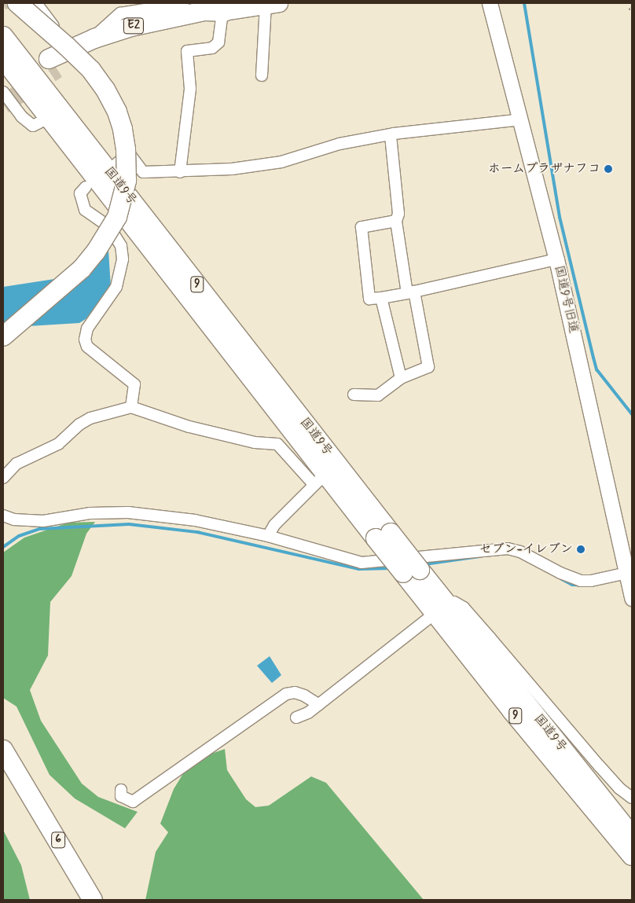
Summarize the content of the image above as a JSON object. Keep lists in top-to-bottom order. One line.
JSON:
{"streets":{"highway":["E2","国道9号","9","6"],"street":["国道9号旧道"]},"places":["ホームプラザナフコ","セブン-イレブン"]}
